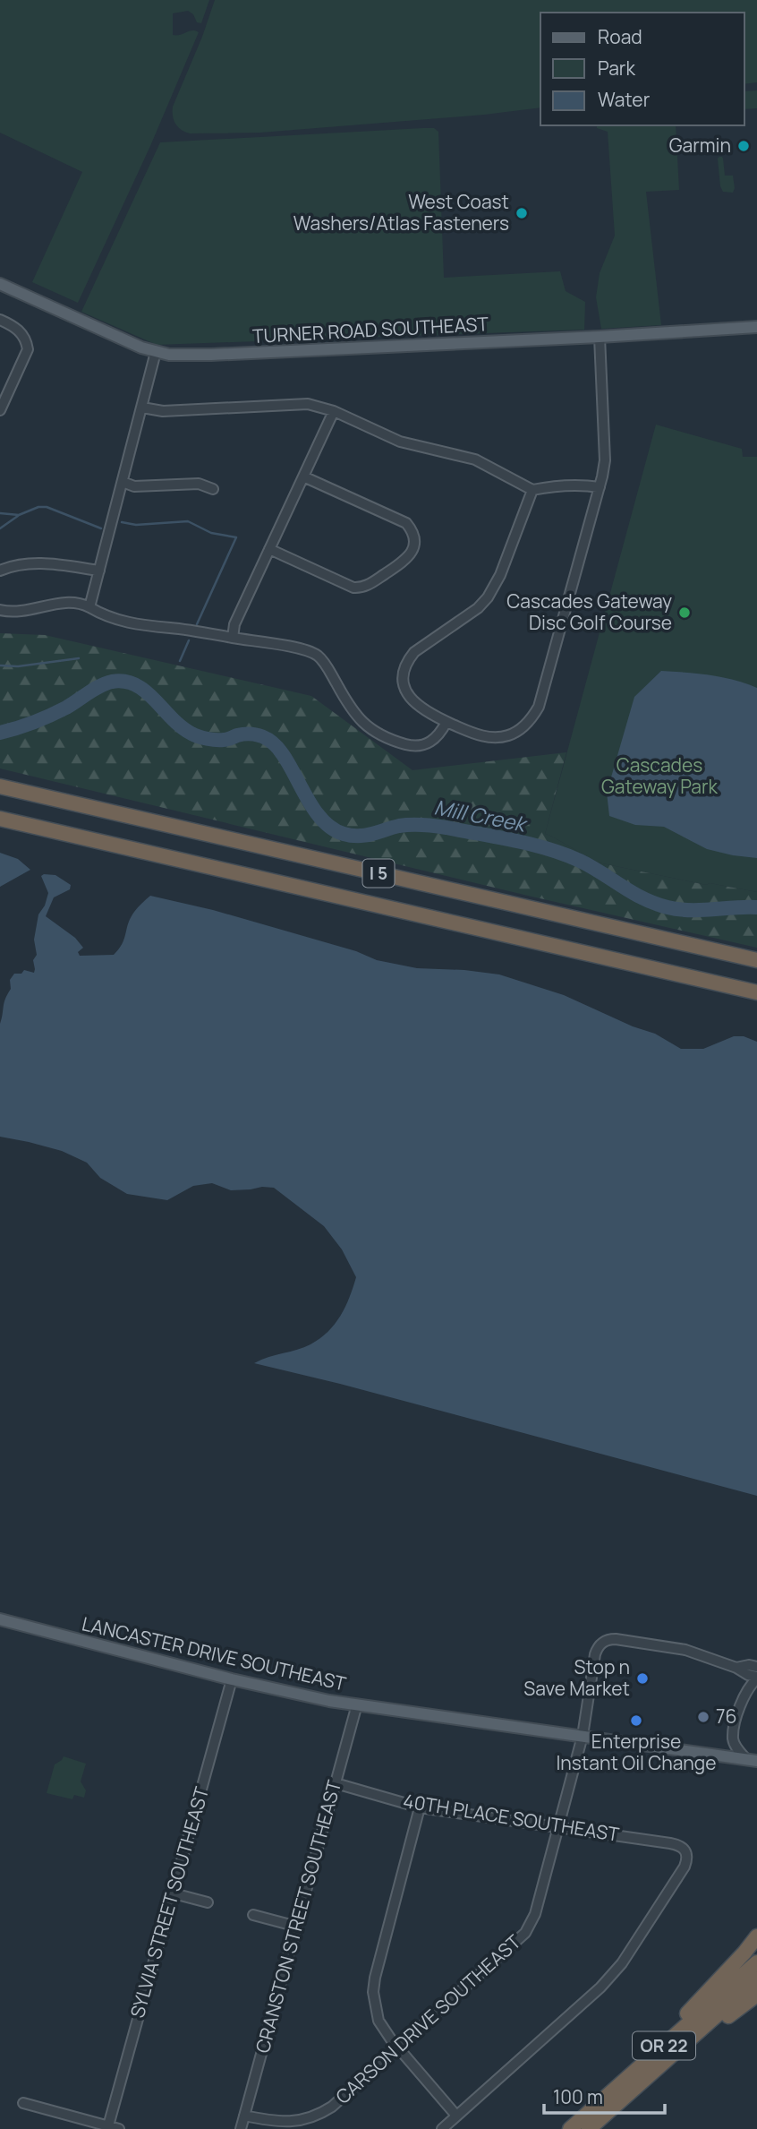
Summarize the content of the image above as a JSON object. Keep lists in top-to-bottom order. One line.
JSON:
{"streets":{"highway":["I 5","OR 22"],"main road":["TURNER ROAD SOUTHEAST","LANCASTER DRIVE SOUTHEAST"],"street":["40TH PLACE SOUTHEAST","SYLVIA STREET SOUTHEAST","CRANSTON STREET SOUTHEAST","CARSON DRIVE SOUTHEAST"]},"crossings":[["LANCASTER DRIVE SOUTHEAST","SYLVIA STREET SOUTHEAST"],["LANCASTER DRIVE SOUTHEAST","CRANSTON STREET SOUTHEAST"],["LANCASTER DRIVE SOUTHEAST","CARSON DRIVE SOUTHEAST"],["40TH PLACE SOUTHEAST","CRANSTON STREET SOUTHEAST"],["40TH PLACE SOUTHEAST","CARSON DRIVE SOUTHEAST"],["CRANSTON STREET SOUTHEAST","CARSON DRIVE SOUTHEAST"]],"water":["Mill Creek"],"parks":["Cascades Gateway Park"],"places":["Garmin","West Coast Washers/Atlas Fasteners","Cascades Gateway Disc Golf Course","Stop n Save Market","76","Enterprise Instant Oil Change"],"legend":["Road","Park","Water"],"scale_bar":"100 m"}
